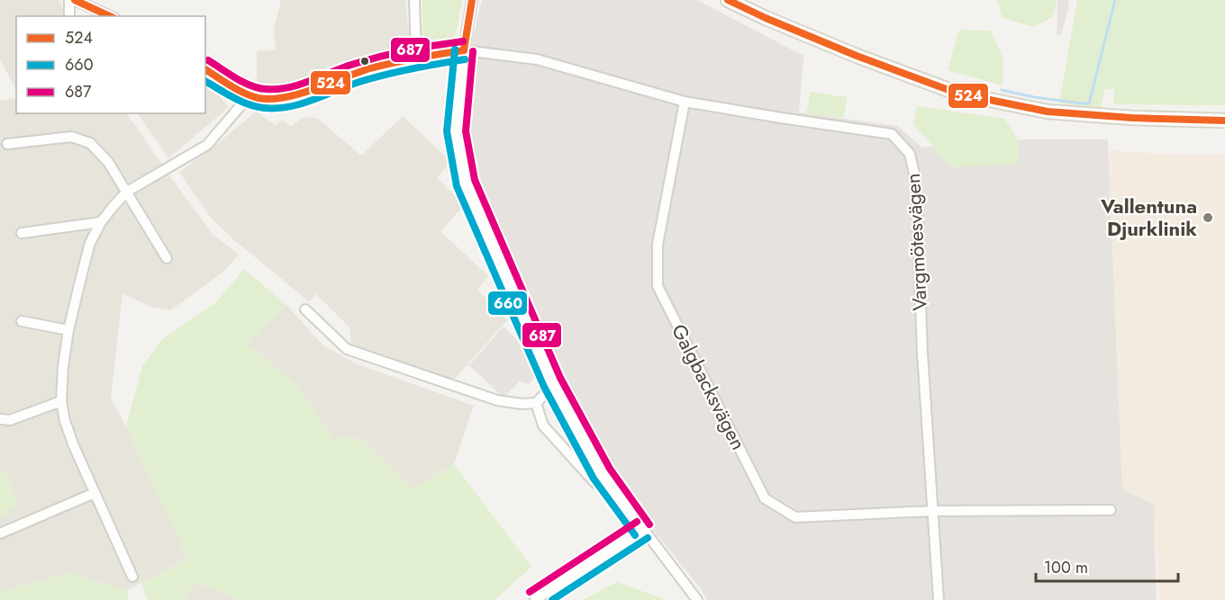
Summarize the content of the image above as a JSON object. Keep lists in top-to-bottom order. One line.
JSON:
{"streets":{"street":["Vargmötesvägen","Galgbacksvägen"]},"crossings":[["Vargmötesvägen","Galgbacksvägen"]],"places":["Vallentuna Djurklinik"],"lines":["transit line 524","transit line 687","transit line 660"],"legend":["524","660","687"],"scale_bar":"100 m"}
